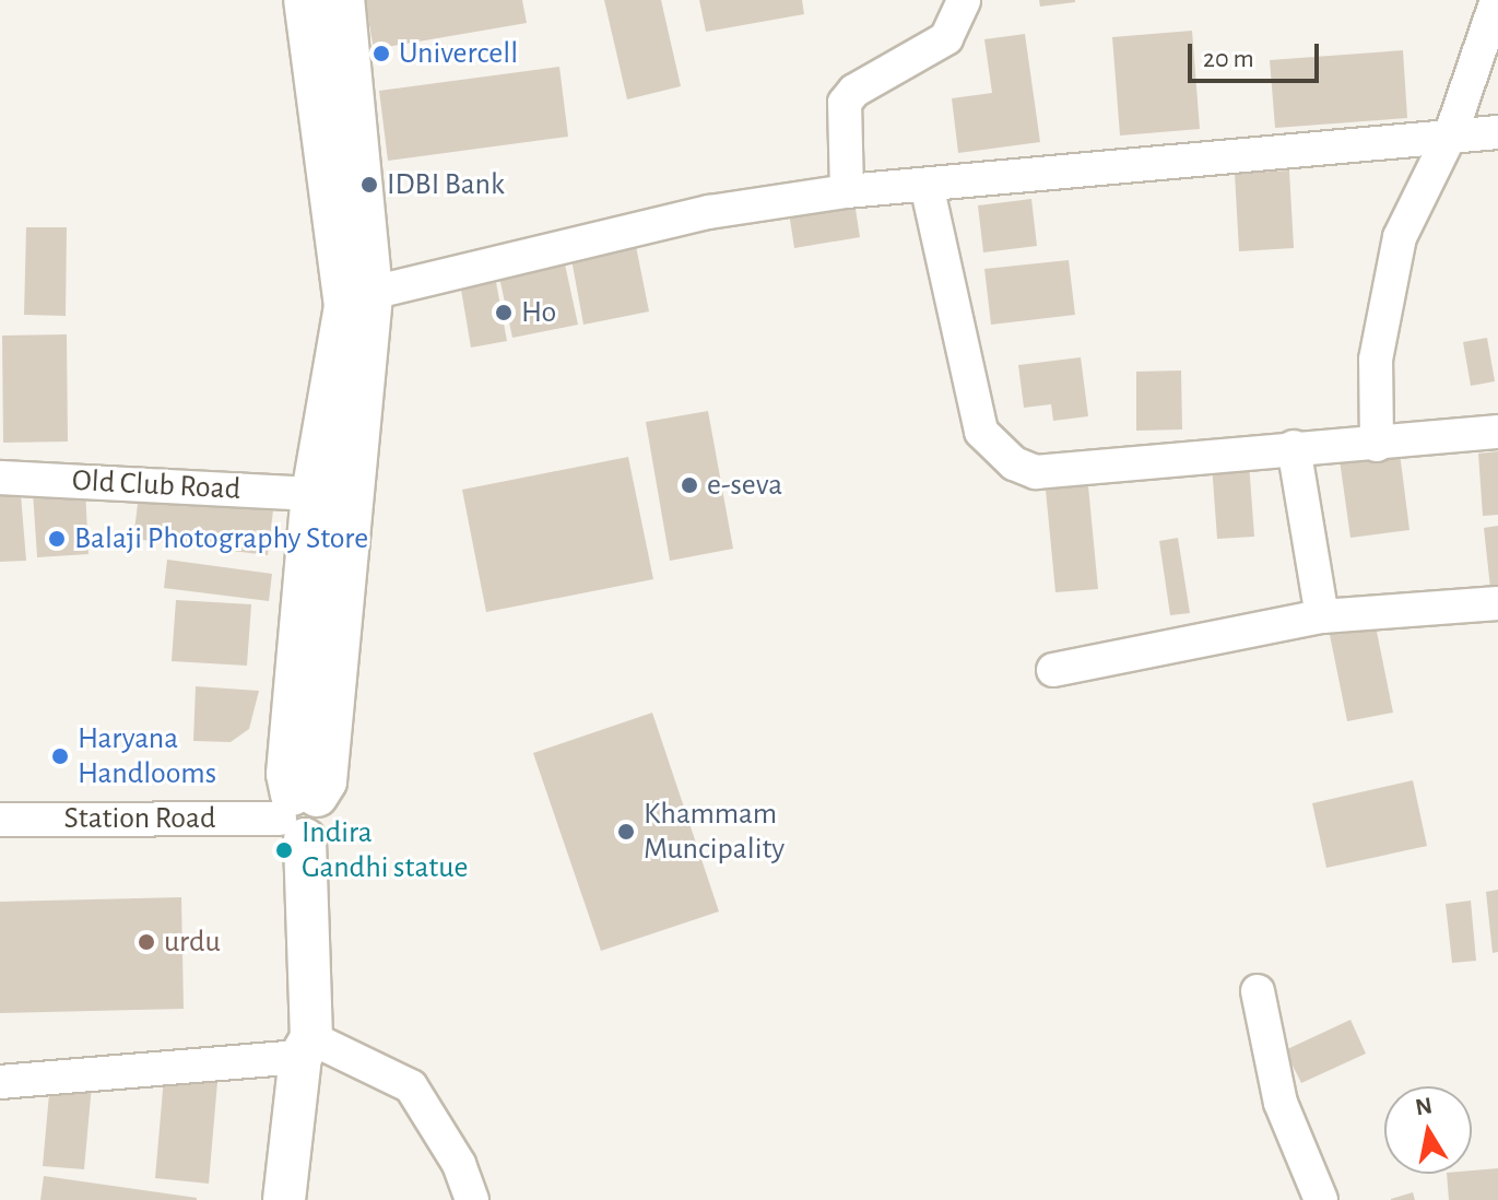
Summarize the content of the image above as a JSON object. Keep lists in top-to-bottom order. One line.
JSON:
{"streets":{"street":["Old Club Road","Station Road"]},"places":["Univercell","IDBI Bank","Ho","e-seva","Balaji Photography Store","Haryana Handlooms","Khammam Muncipality","Indira Gandhi statue","urdu"],"scale_bar":"20 m","north":"top"}
